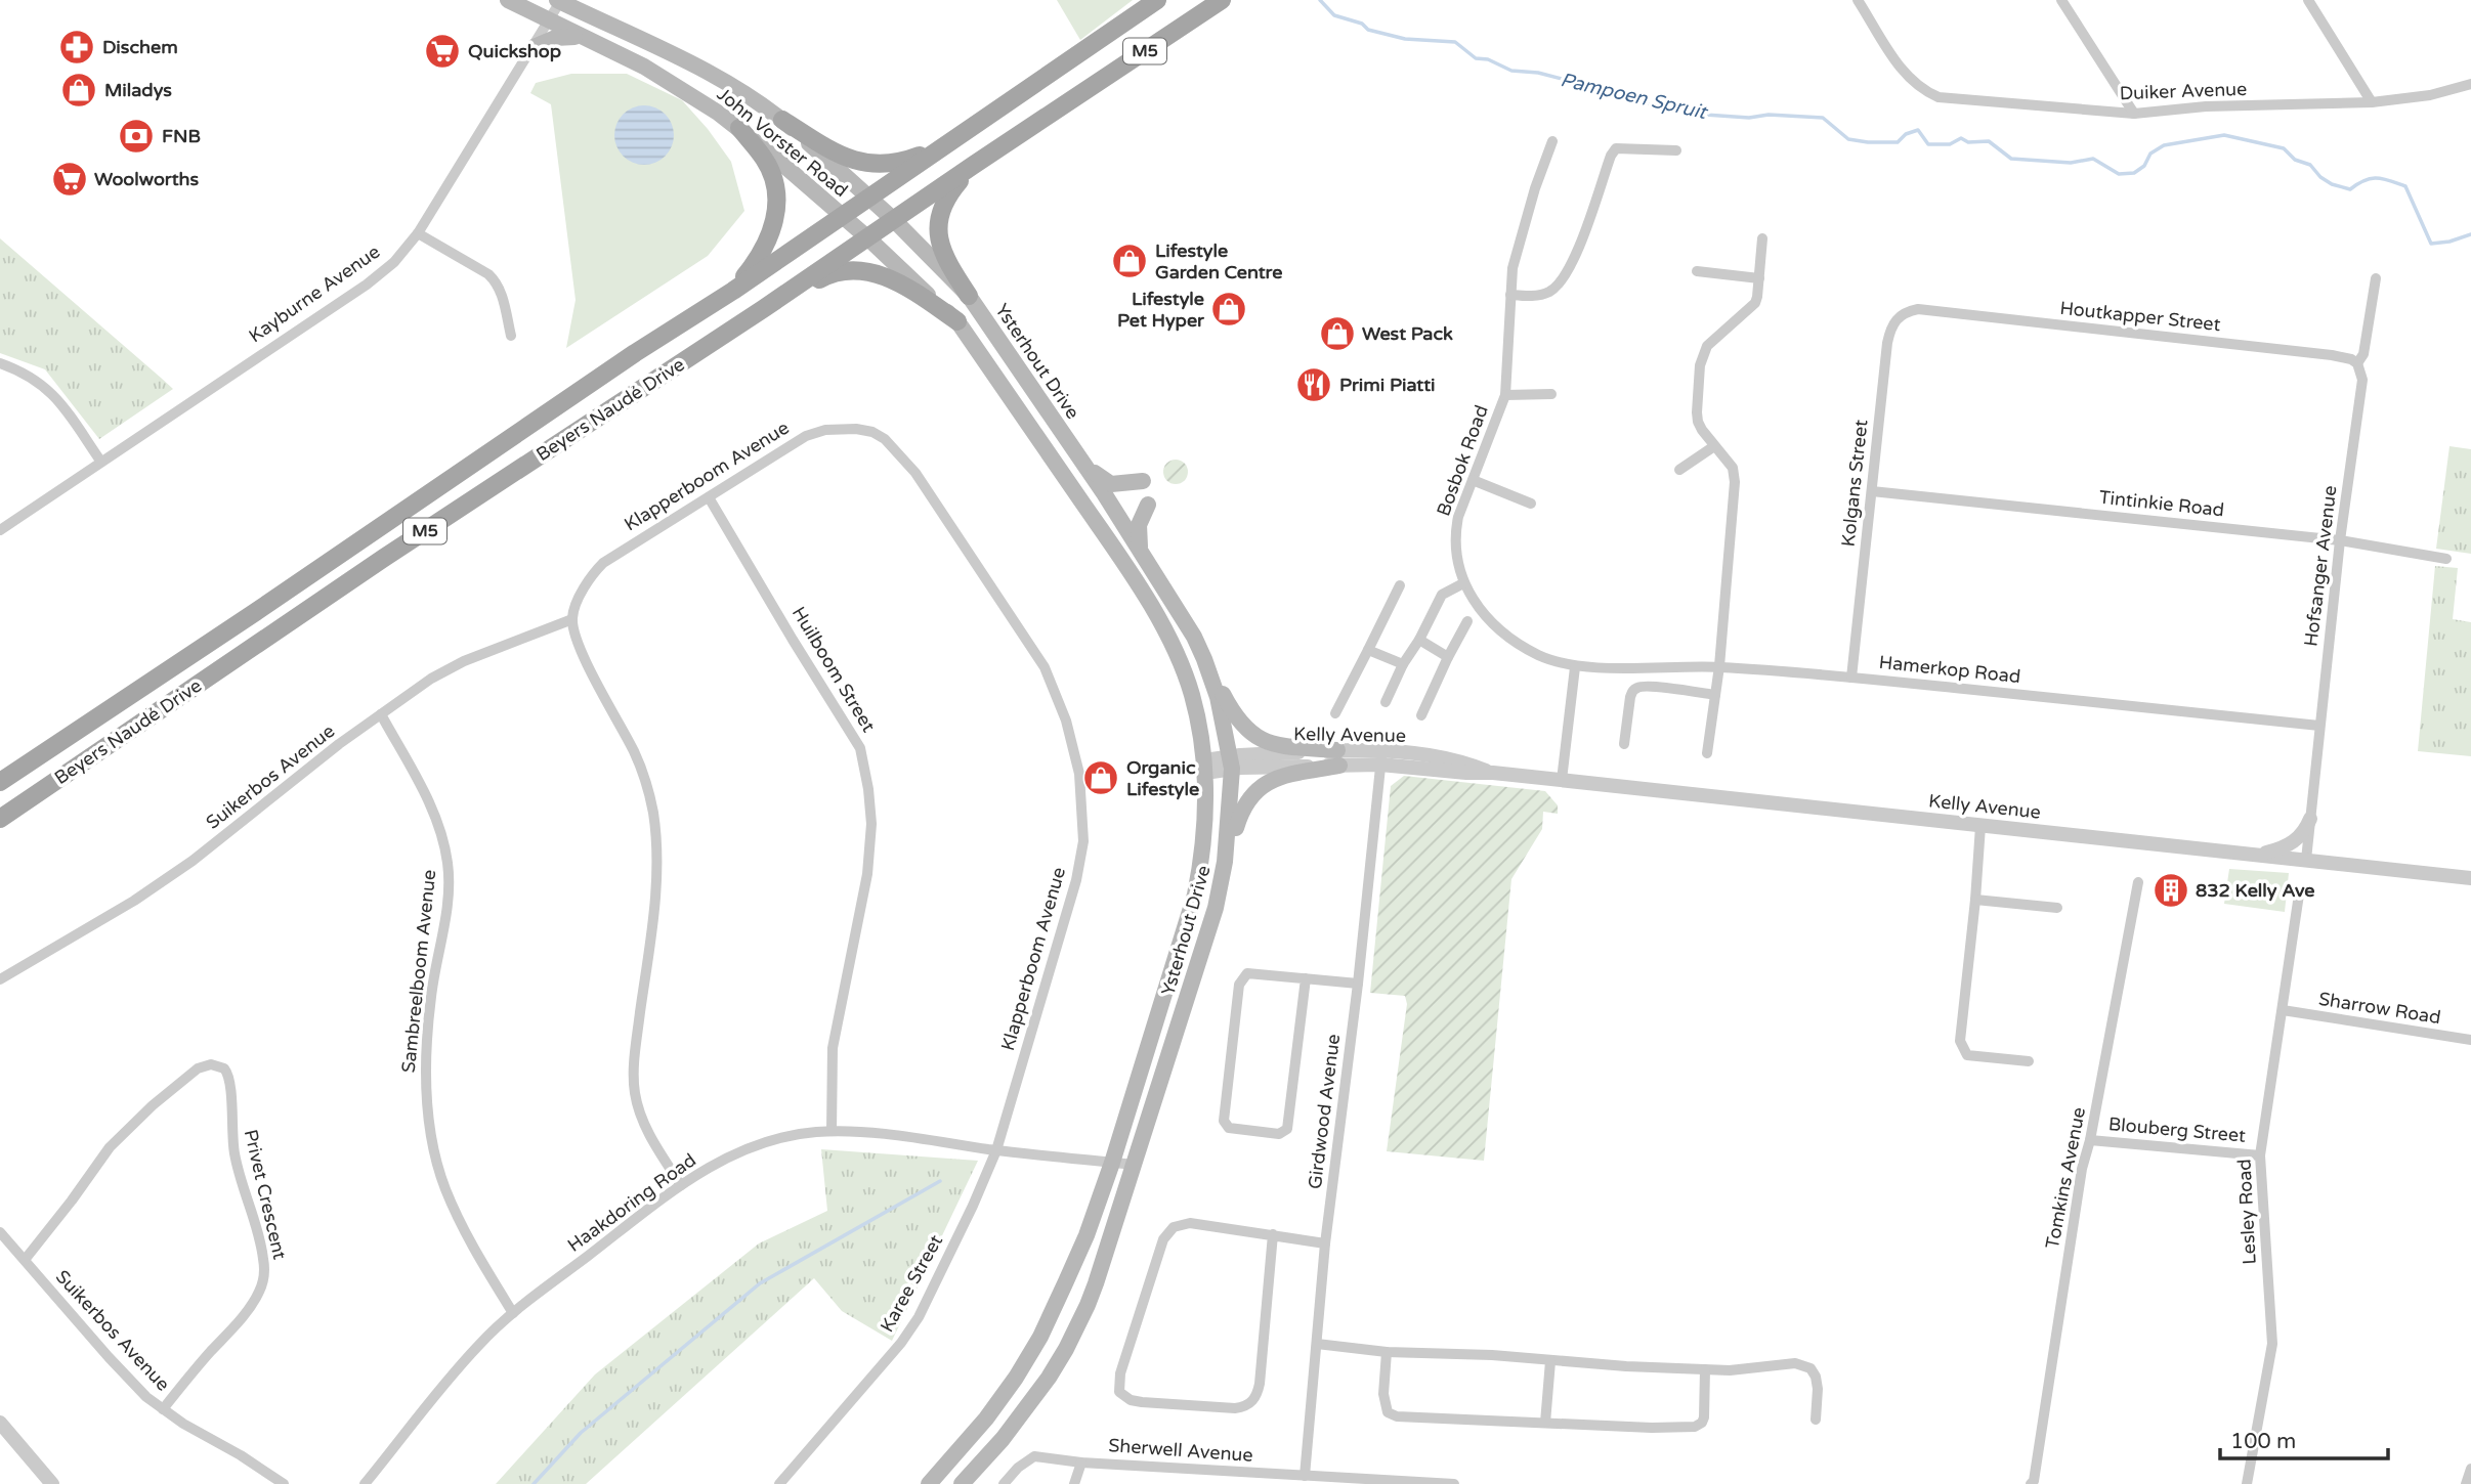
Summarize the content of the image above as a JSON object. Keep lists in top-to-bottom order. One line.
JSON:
{"streets":{"main road":["M5","John Vorster Road","Ysterhout Drive","Beyers Naudé Drive"],"street":["Duiker Avenue","Kayburne Avenue","Houtkapper Street","Bosbok Road","Klapperboom Avenue","Kolgans Street","Tintinkie Road","Hofsanger Avenue","Huilboom Street","Hamerkop Road","Kelly Avenue","Suikerbos Avenue","Sambreelboom Avenue","Sharrow Road","Girdwood Avenue","Blouberg Street","Tomkins Avenue","Privet Crescent","Haakdoring Road","Lesley Road","Karee Street","Sherwell Avenue"]},"crossings":[["John Vorster Road","Kayburne Avenue"],["John Vorster Road","Ysterhout Drive"],["John Vorster Road","Beyers Naudé Drive"],["Houtkapper Street","Kolgans Street"],["Houtkapper Street","Hofsanger Avenue"],["Ysterhout Drive","Beyers Naudé Drive"],["Ysterhout Drive","Kelly Avenue"],["Ysterhout Drive","Haakdoring Road"],["Bosbok Road","Hamerkop Road"],["Klapperboom Avenue","Huilboom Street"],["Klapperboom Avenue","Suikerbos Avenue"],["Klapperboom Avenue","Haakdoring Road"],["Klapperboom Avenue","Karee Street"],["Kolgans Street","Tintinkie Road"],["Kolgans Street","Hamerkop Road"],["Tintinkie Road","Hofsanger Avenue"],["Hofsanger Avenue","Hamerkop Road"],["Hofsanger Avenue","Kelly Avenue"],["Huilboom Street","Haakdoring Road"],["Kelly Avenue","Girdwood Avenue"],["Suikerbos Avenue","Sambreelboom Avenue"],["Suikerbos Avenue","Privet Crescent"],["Sambreelboom Avenue","Haakdoring Road"],["Sharrow Road","Lesley Road"],["Girdwood Avenue","Sherwell Avenue"],["Blouberg Street","Tomkins Avenue"],["Blouberg Street","Lesley Road"],["Haakdoring Road","Karee Street"]],"water":["Pampoen Spruit"],"places":{"pharmacy":["Dischem"],"supermarket":["Quickshop","Woolworths"],"shop":["Miladys","Lifestyle Garden Centre","Lifestyle Pet Hyper","West Pack","Organic Lifestyle"],"bank":["FNB"],"restaurant":["Primi Piatti"],"building":["832 Kelly Ave"]},"scale_bar":"100 m"}
